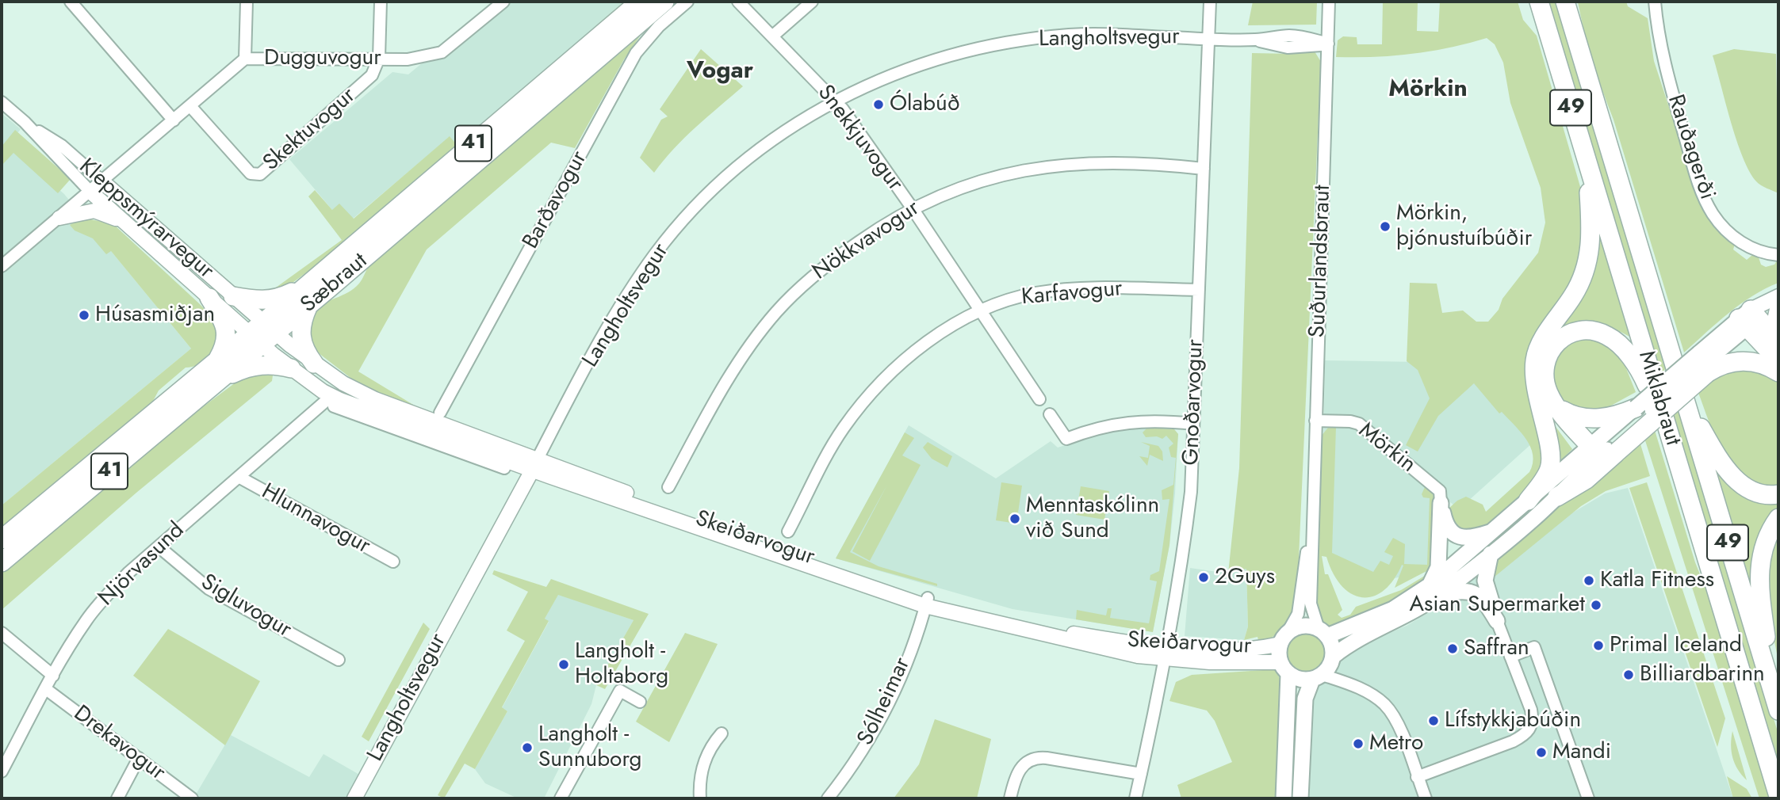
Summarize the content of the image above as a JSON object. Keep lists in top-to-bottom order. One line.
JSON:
{"streets":{"highway":["49","41","Sæbraut","Miklabraut"],"main road":["Suðurlandsbraut"],"street":["Langholtsvegur","Dugguvogur","Skektuvogur","Snekkjuvogur","Rauðagerði","Barðavogur","Kleppsmýrarvegur","Nökkvavogur","Karfavogur","Gnoðarvogur","Mörkin","Hlunnavogur","Skeiðarvogur","Njörvasund","Sigluvogur","Sólheimar","Drekavogur"]},"crossings":[["Langholtsvegur","Snekkjuvogur"],["Langholtsvegur","Suðurlandsbraut"],["Langholtsvegur","Gnoðarvogur"],["Langholtsvegur","Skeiðarvogur"],["Dugguvogur","Skektuvogur"],["Dugguvogur","Kleppsmýrarvegur"],["Snekkjuvogur","Nökkvavogur"],["Snekkjuvogur","Karfavogur"],["Kleppsmýrarvegur","Sæbraut"],["Kleppsmýrarvegur","Skeiðarvogur"],["Nökkvavogur","Gnoðarvogur"],["Suðurlandsbraut","Mörkin"],["Suðurlandsbraut","Skeiðarvogur"],["Sæbraut","Skeiðarvogur"],["Karfavogur","Gnoðarvogur"],["Gnoðarvogur","Skeiðarvogur"],["Hlunnavogur","Njörvasund"],["Skeiðarvogur","Njörvasund"],["Skeiðarvogur","Sólheimar"],["Njörvasund","Sigluvogur"],["Njörvasund","Drekavogur"]],"districts":["Vogar","Mörkin"],"places":["Ólabúð","Mörkin, þjónustuíbúðir","Húsasmiðjan","Menntaskólinn við Sund","2Guys","Katla Fitness","Asian Supermarket","Primal Iceland","Saffran","Langholt - Holtaborg","Billiardbarinn","Lífstykkjabúðin","Metro","Langholt - Sunnuborg","Mandi"]}
